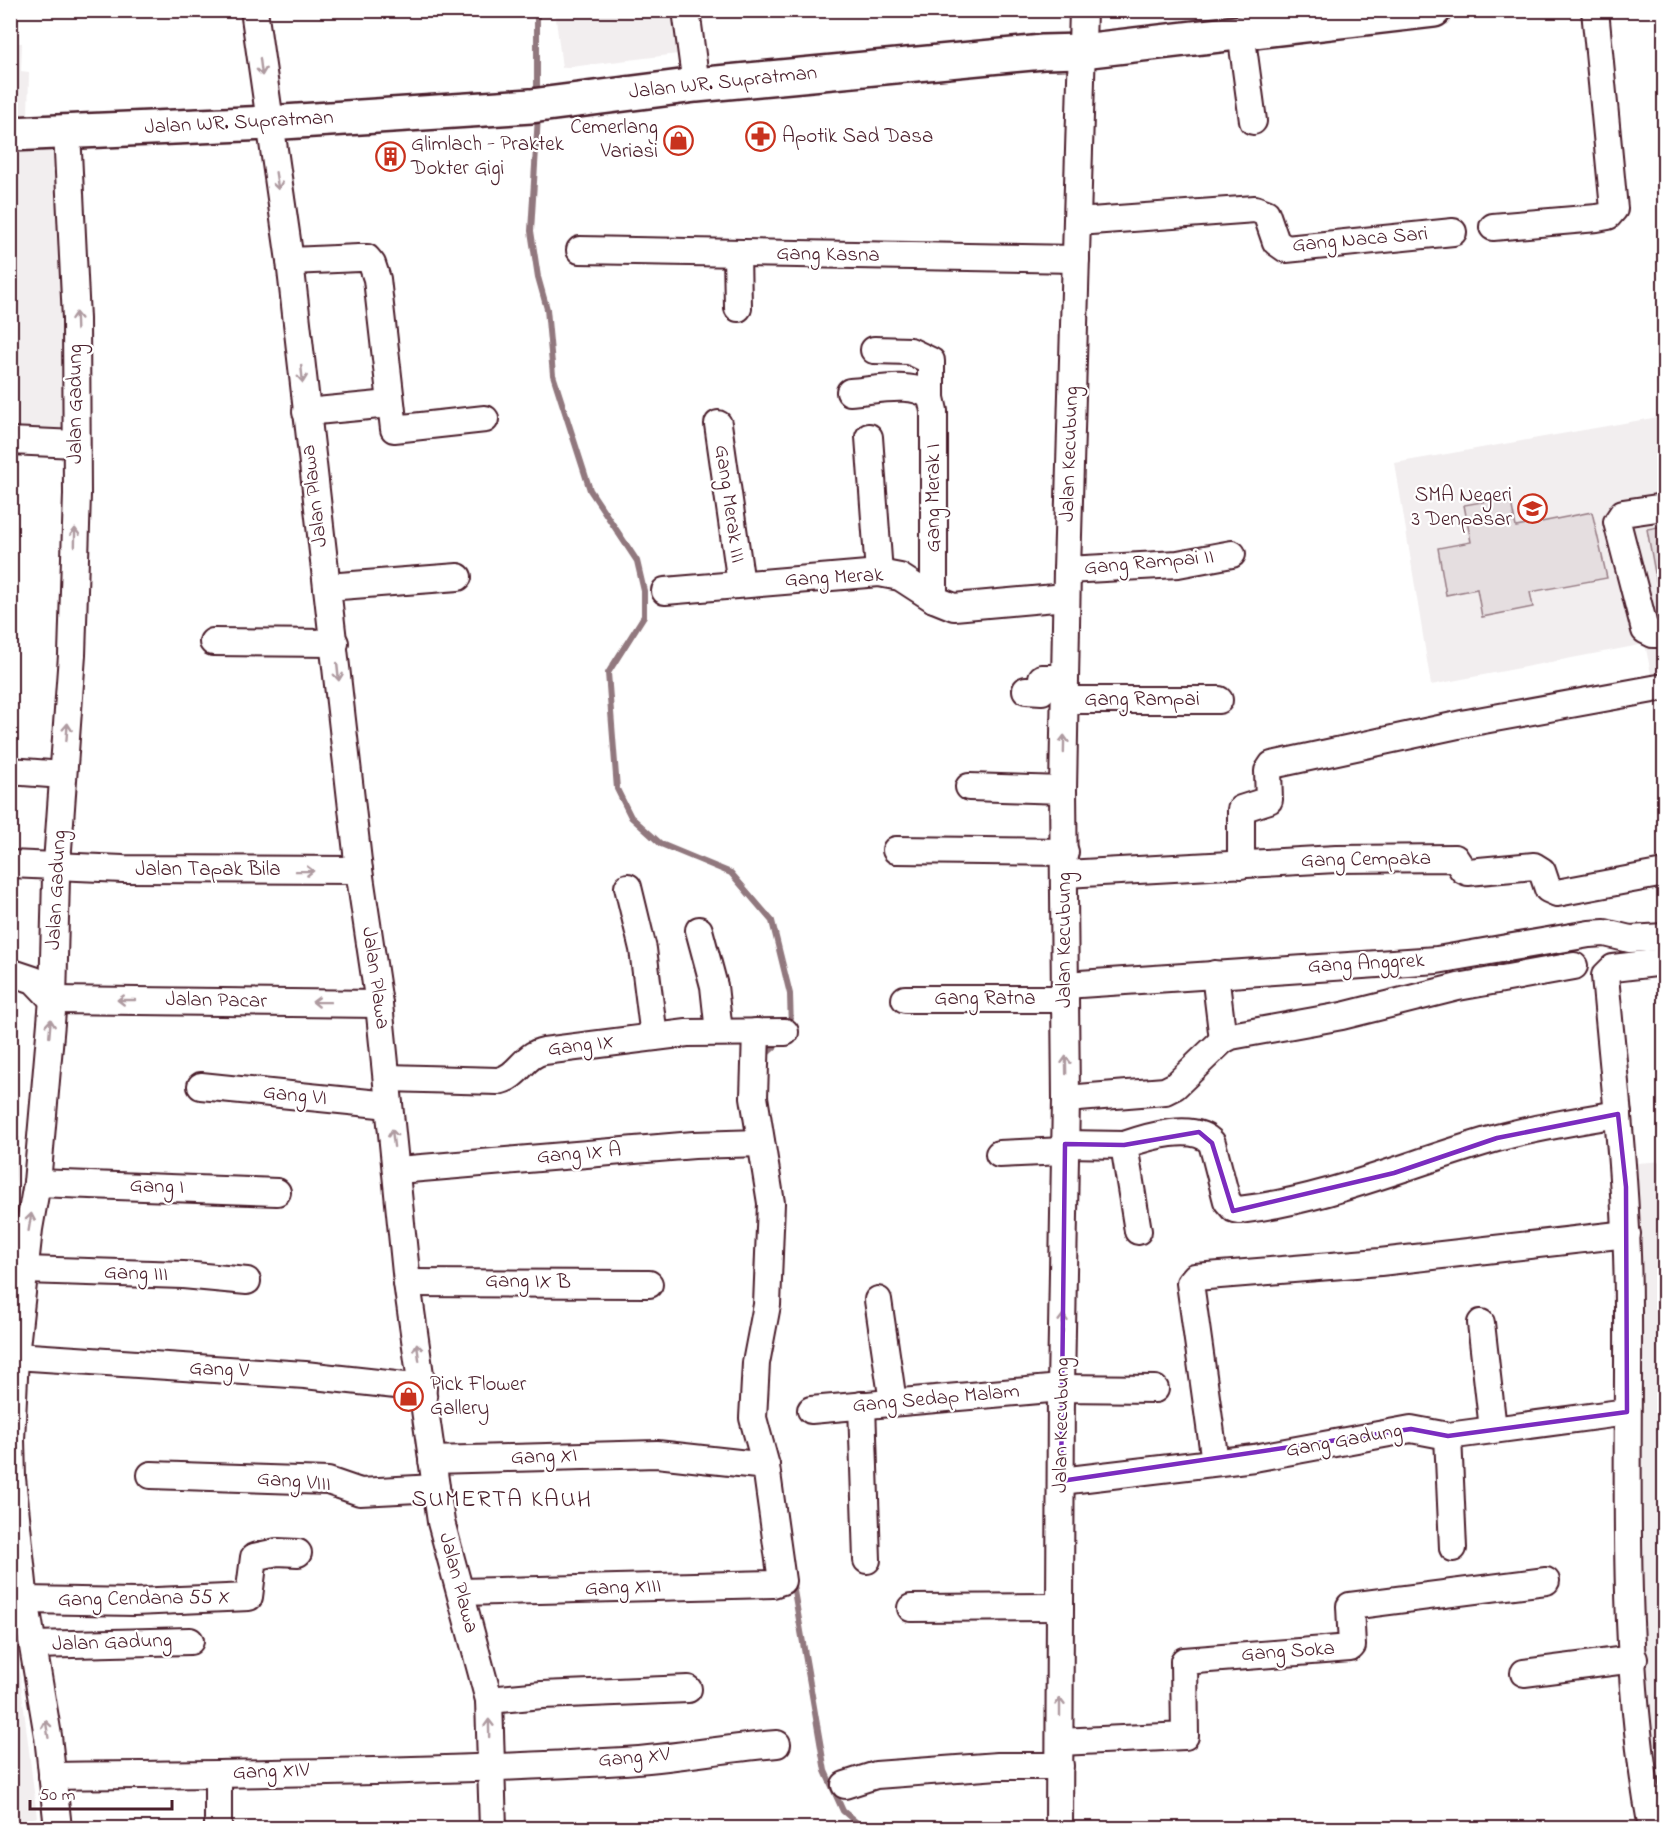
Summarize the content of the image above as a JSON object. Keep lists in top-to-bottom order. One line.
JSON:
{"streets":{"main road":["Jalan WR. Supratman"],"street":["Gang Naca Sari","Gang Kasna","Jalan Gadung","Jalan Kecubung","Jalan Plawa","Gang Merak I","Gang Merak III","Gang Rampai II","Gang Merak","Gang Rampai","Gang Cempaka","Jalan Tapak Bila","Gang Anggrek","Gang Ratna","Jalan Pacar","Gang IX","Gang VI","Gang IX A","Gang I","Gang III","Gang IX B","Gang V","Gang Sedap Malam","Gang Gadung","Gang XI","Gang VIII","Gang XIII","Gang Cendana 55 X","Gang Soka","Gang XV","Gang XIV"]},"crossings":[["Jalan WR. Supratman","Jalan Gadung"],["Jalan WR. Supratman","Jalan Kecubung"],["Jalan WR. Supratman","Jalan Plawa"],["Gang Naca Sari","Jalan Kecubung"],["Gang Kasna","Jalan Kecubung"],["Jalan Gadung","Jalan Tapak Bila"],["Jalan Gadung","Jalan Pacar"],["Jalan Gadung","Gang I"],["Jalan Gadung","Gang III"],["Jalan Gadung","Gang V"],["Jalan Gadung","Gang Cendana 55 X"],["Jalan Gadung","Gang XIV"],["Jalan Kecubung","Gang Rampai II"],["Jalan Kecubung","Gang Merak"],["Jalan Kecubung","Gang Rampai"],["Jalan Kecubung","Gang Cempaka"],["Jalan Kecubung","Gang Anggrek"],["Jalan Kecubung","Gang Ratna"],["Jalan Kecubung","Gang Sedap Malam"],["Jalan Kecubung","Gang Gadung"],["Jalan Kecubung","Gang Soka"],["Jalan Plawa","Jalan Tapak Bila"],["Jalan Plawa","Jalan Pacar"],["Jalan Plawa","Gang IX"],["Jalan Plawa","Gang VI"],["Jalan Plawa","Gang IX A"],["Jalan Plawa","Gang IX B"],["Jalan Plawa","Gang V"],["Jalan Plawa","Gang XI"],["Jalan Plawa","Gang VIII"],["Jalan Plawa","Gang XIII"],["Jalan Plawa","Gang XV"],["Jalan Plawa","Gang XIV"],["Gang Merak I","Gang Merak"],["Gang Merak III","Gang Merak"],["Gang Anggrek","Gang Ratna"],["Gang XI","Gang XIII"],["Gang XV","Gang XIV"]],"one_way":["Jalan Gadung","Jalan Pacar"],"districts":["SUMERTA KAUH"],"places":{"pharmacy":["Apotik Sad Dasa"],"shop":["Cemerlang Variasi","Pick Flower Gallery"],"building":["Glimlach - Praktek Dokter Gigi"],"school or university":["SMA Negeri 3 Denpasar"]},"scale_bar":"50 m"}
